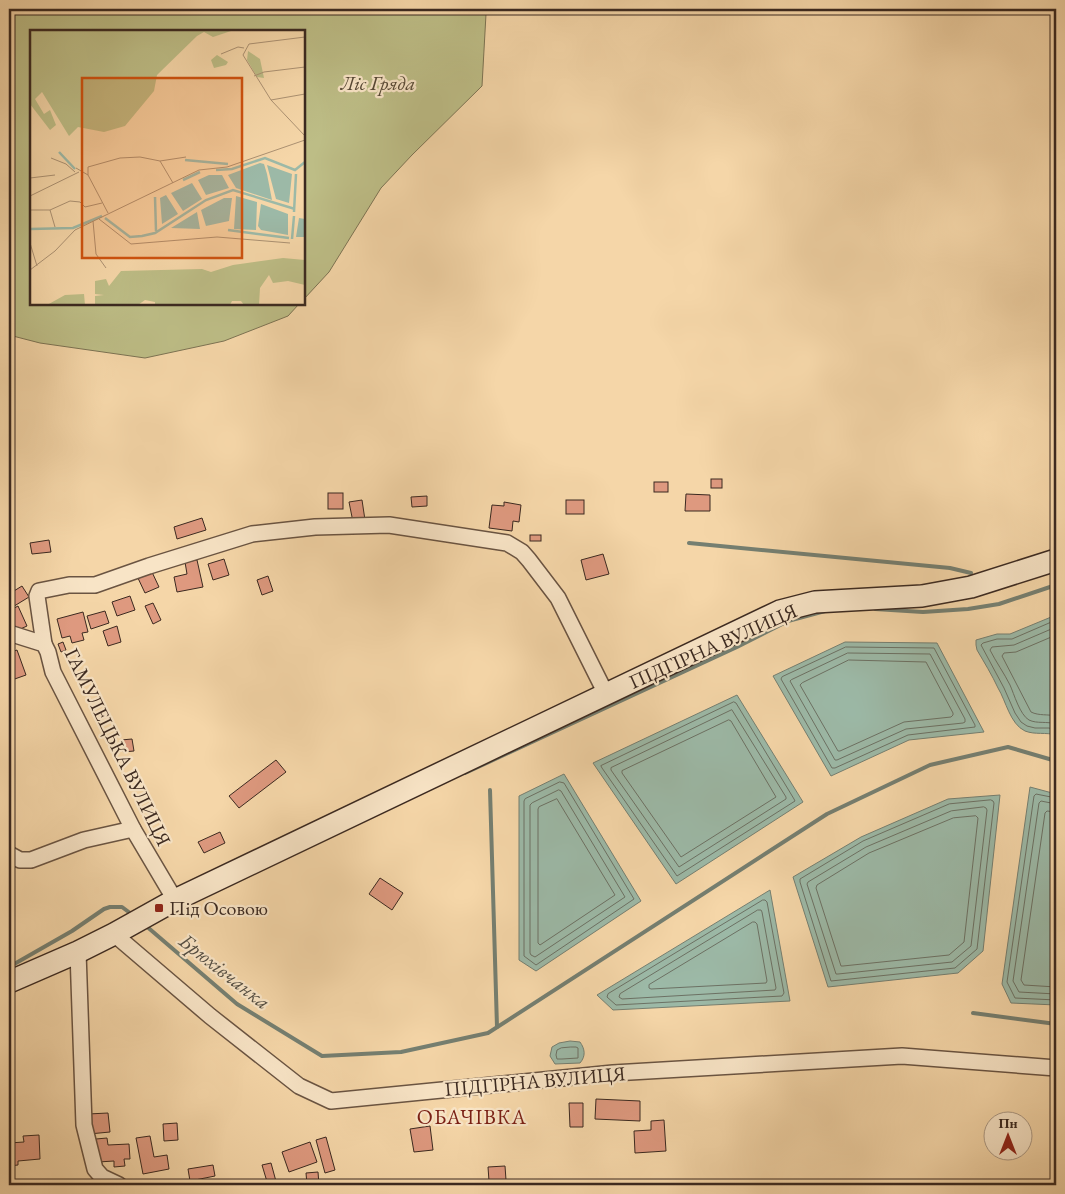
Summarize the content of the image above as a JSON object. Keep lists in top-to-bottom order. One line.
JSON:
{"streets":{"street":["ПІДГІРНА ВУЛИЦЯ","ГАМУЛЕЦЬКА ВУЛИЦЯ"]},"crossings":[["ПІДГІРНА ВУЛИЦЯ","ГАМУЛЕЦЬКА ВУЛИЦЯ"]],"districts":["ОБАЧІВКА"],"water":["Брюхівчанка"],"parks":["Ліс Гряда"],"places":{"transit":["Під Осовою"]},"north":"top"}
